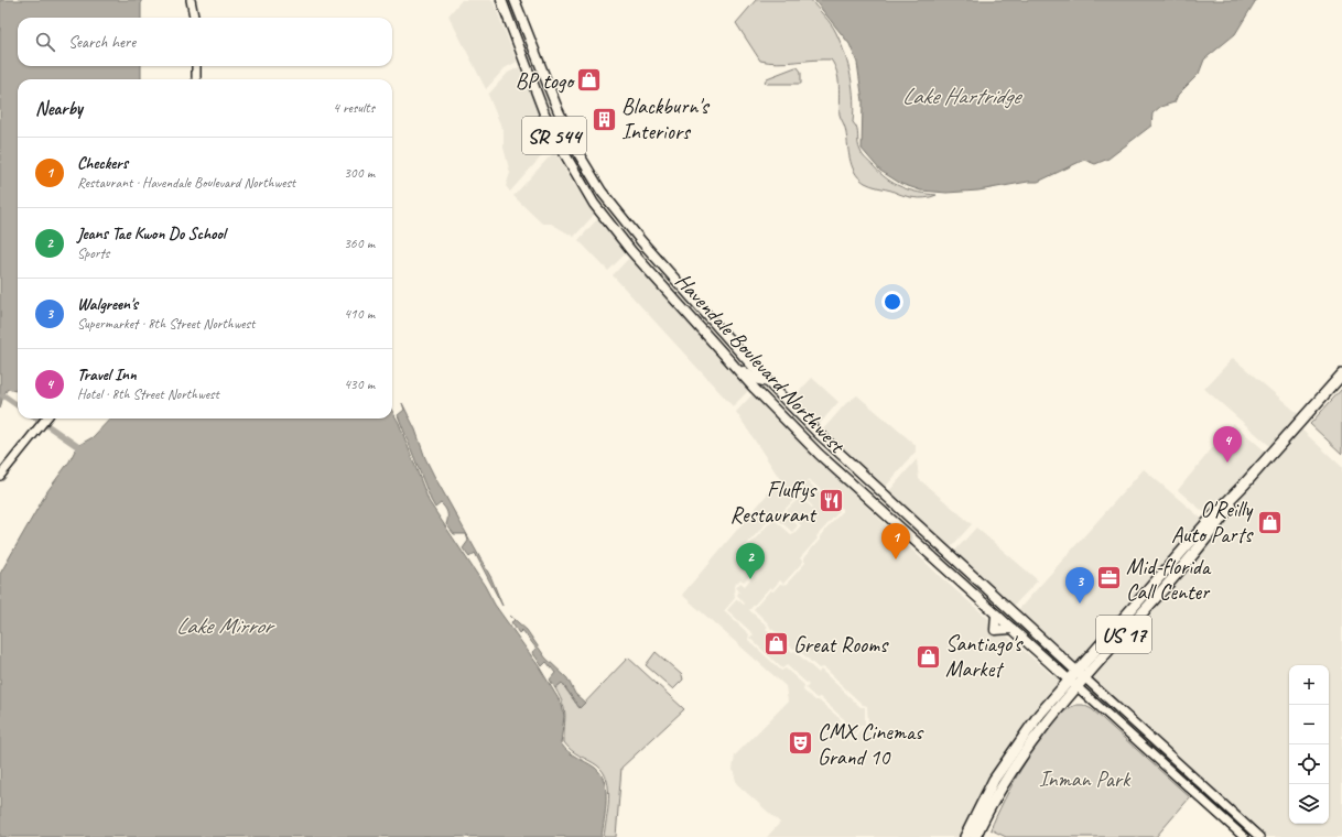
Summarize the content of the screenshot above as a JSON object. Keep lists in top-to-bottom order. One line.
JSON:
{"streets":{"highway":["US 17"],"main road":["SR 544","Havendale Boulevard Northwest"]},"crossings":[["SR 544","Havendale Boulevard Northwest"],["SR 544","US 17"],["Havendale Boulevard Northwest","US 17"]],"water":["Lake Hartridge","Lake Mirror"],"parks":["Inman Park"],"places":{"shop":["BP togo","O'Reilly Auto Parts","Great Rooms","Santiago's Market"],"building":["Blackburn's Interiors"],"restaurant":["Fluffys Restaurant"],"office":["Mid-florida Call Center"],"theatre":["CMX Cinemas Grand 10"]},"page":{"search":"Search here","heading":["Nearby","4 results"],"list":[{"mark":"1","name":"Checkers","note":"Restaurant · Havendale Boulevard Northwest","value":"300 m"},{"mark":"2","name":"Jeans Tae Kwon Do School","note":"Sports","value":"360 m"},{"mark":"3","name":"Walgreen's","note":"Supermarket · 8th Street Northwest","value":"410 m"},{"mark":"4","name":"Travel Inn","note":"Hotel · 8th Street Northwest","value":"430 m"}],"pins":["4","1","2","3"],"map_buttons":["+","−"]}}
